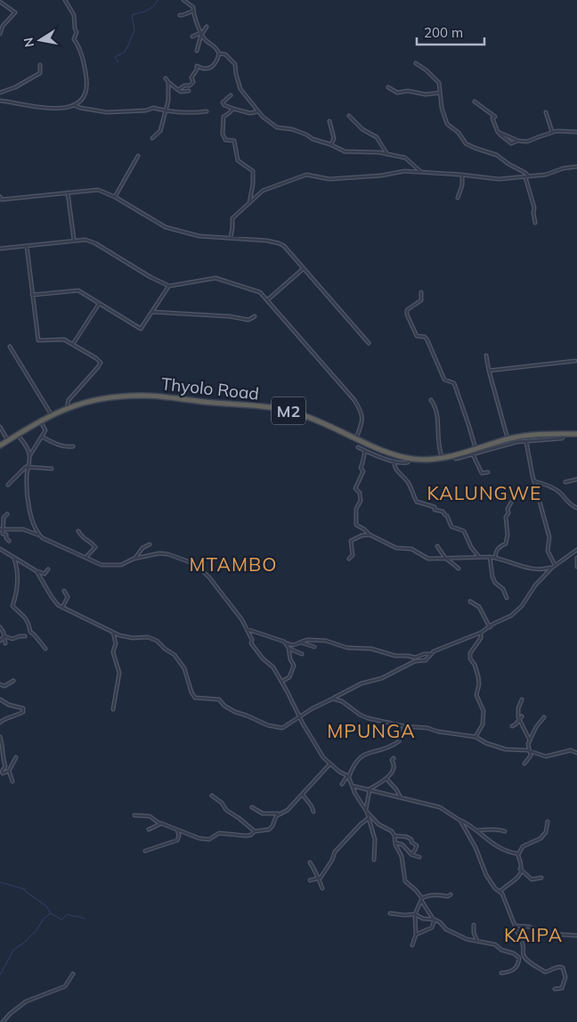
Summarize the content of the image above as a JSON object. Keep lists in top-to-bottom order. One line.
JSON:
{"streets":{"highway":["Thyolo Road","M2"]},"districts":["KALUNGWE","MTAMBO","MPUNGA","KAIPA"],"scale_bar":"200 m","north":"left"}
